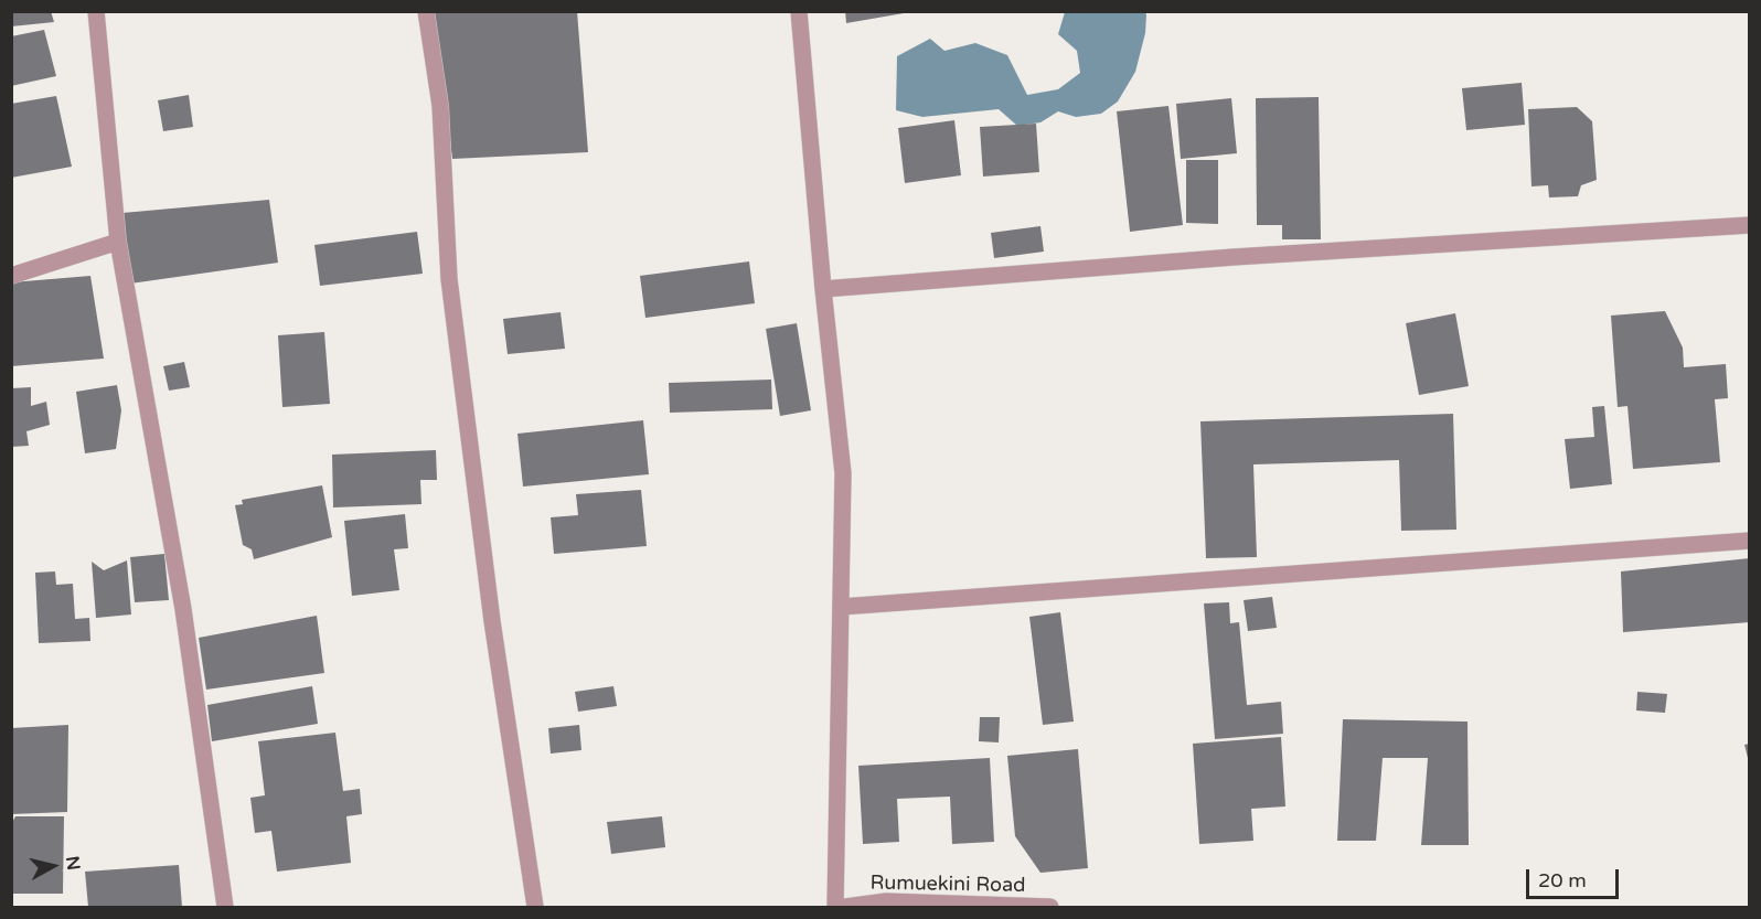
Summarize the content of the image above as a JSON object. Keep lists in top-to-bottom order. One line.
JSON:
{"streets":{"street":["Rumuekini Road"]},"scale_bar":"20 m","north":"right"}
